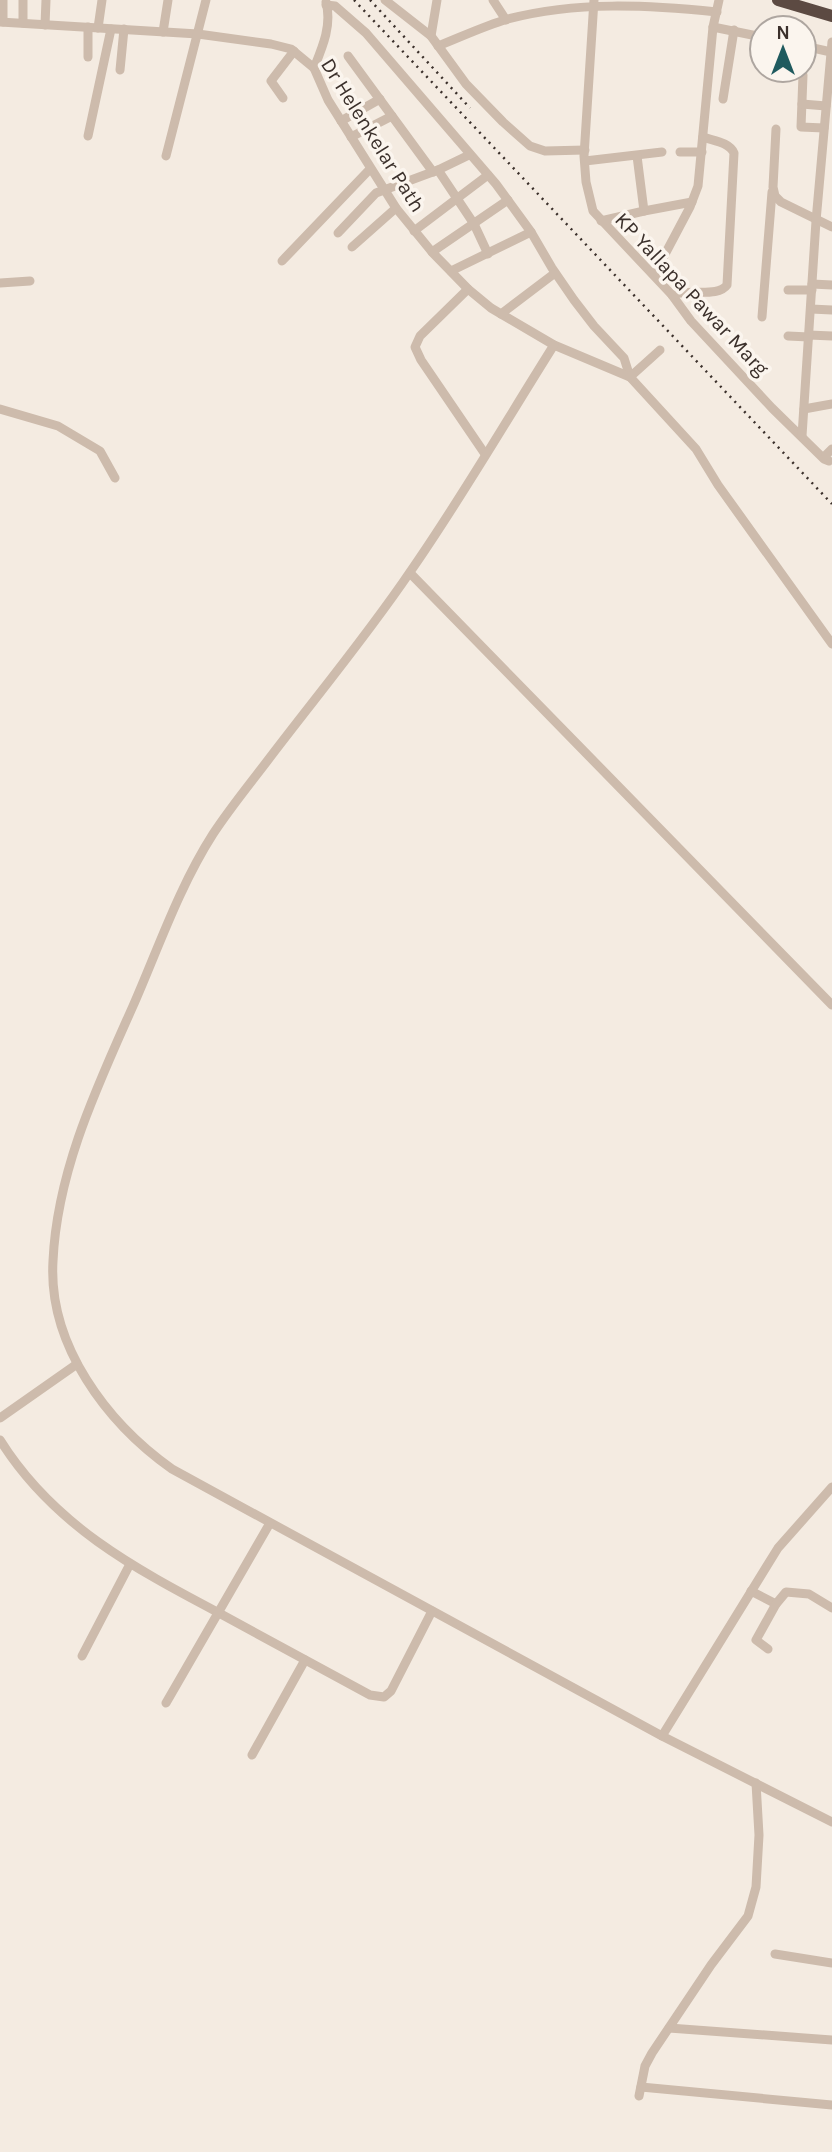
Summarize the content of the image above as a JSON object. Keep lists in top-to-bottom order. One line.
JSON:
{"streets":{"street":["Dr Helenkelar Path","KP Yallapa Pawar Marg"]},"north":"top"}
